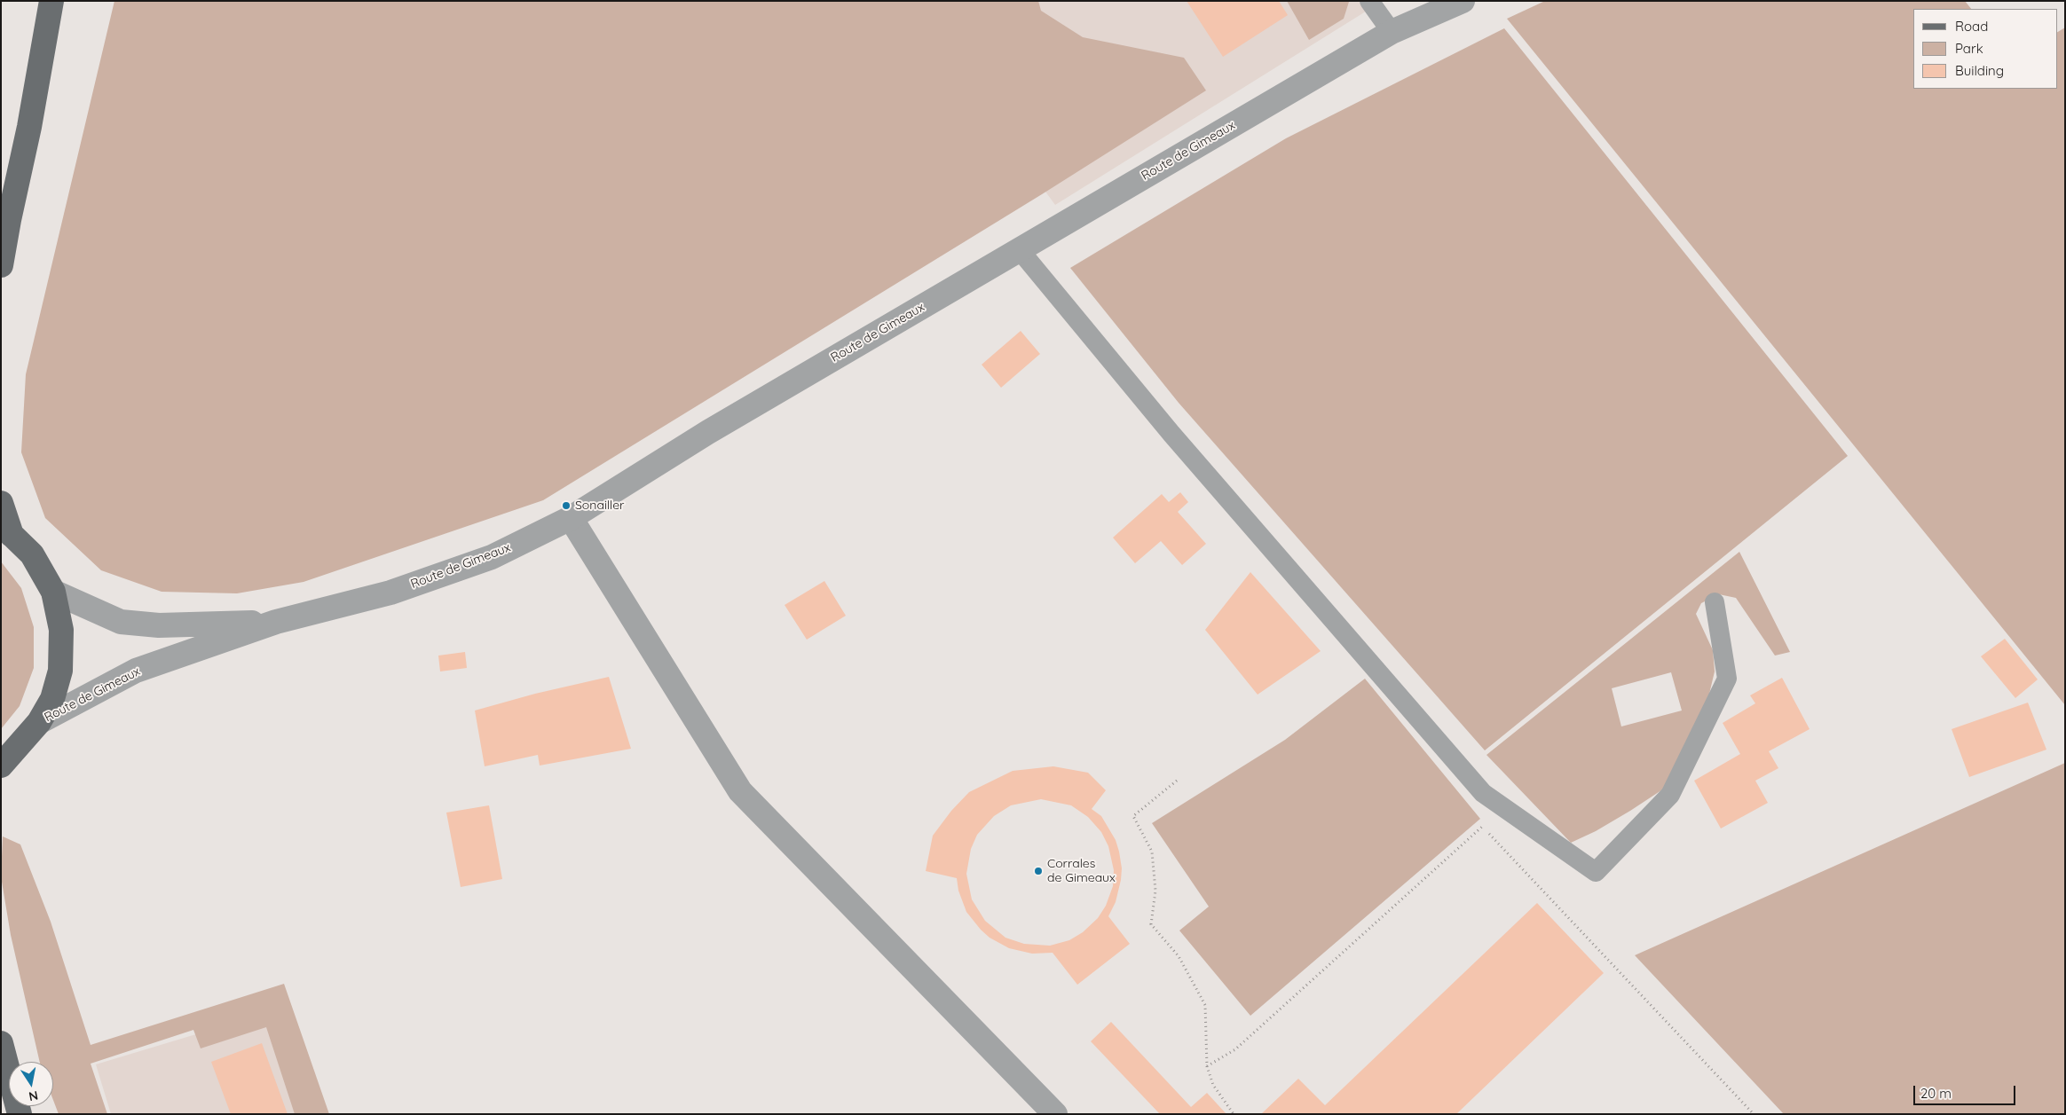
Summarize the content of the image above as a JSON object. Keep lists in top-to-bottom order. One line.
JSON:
{"streets":{"main road":["Route de Gimeaux"]},"places":["Sonailler","Corrales de Gimeaux"],"legend":["Road","Park","Building"],"scale_bar":"20 m","north":"bottom"}
